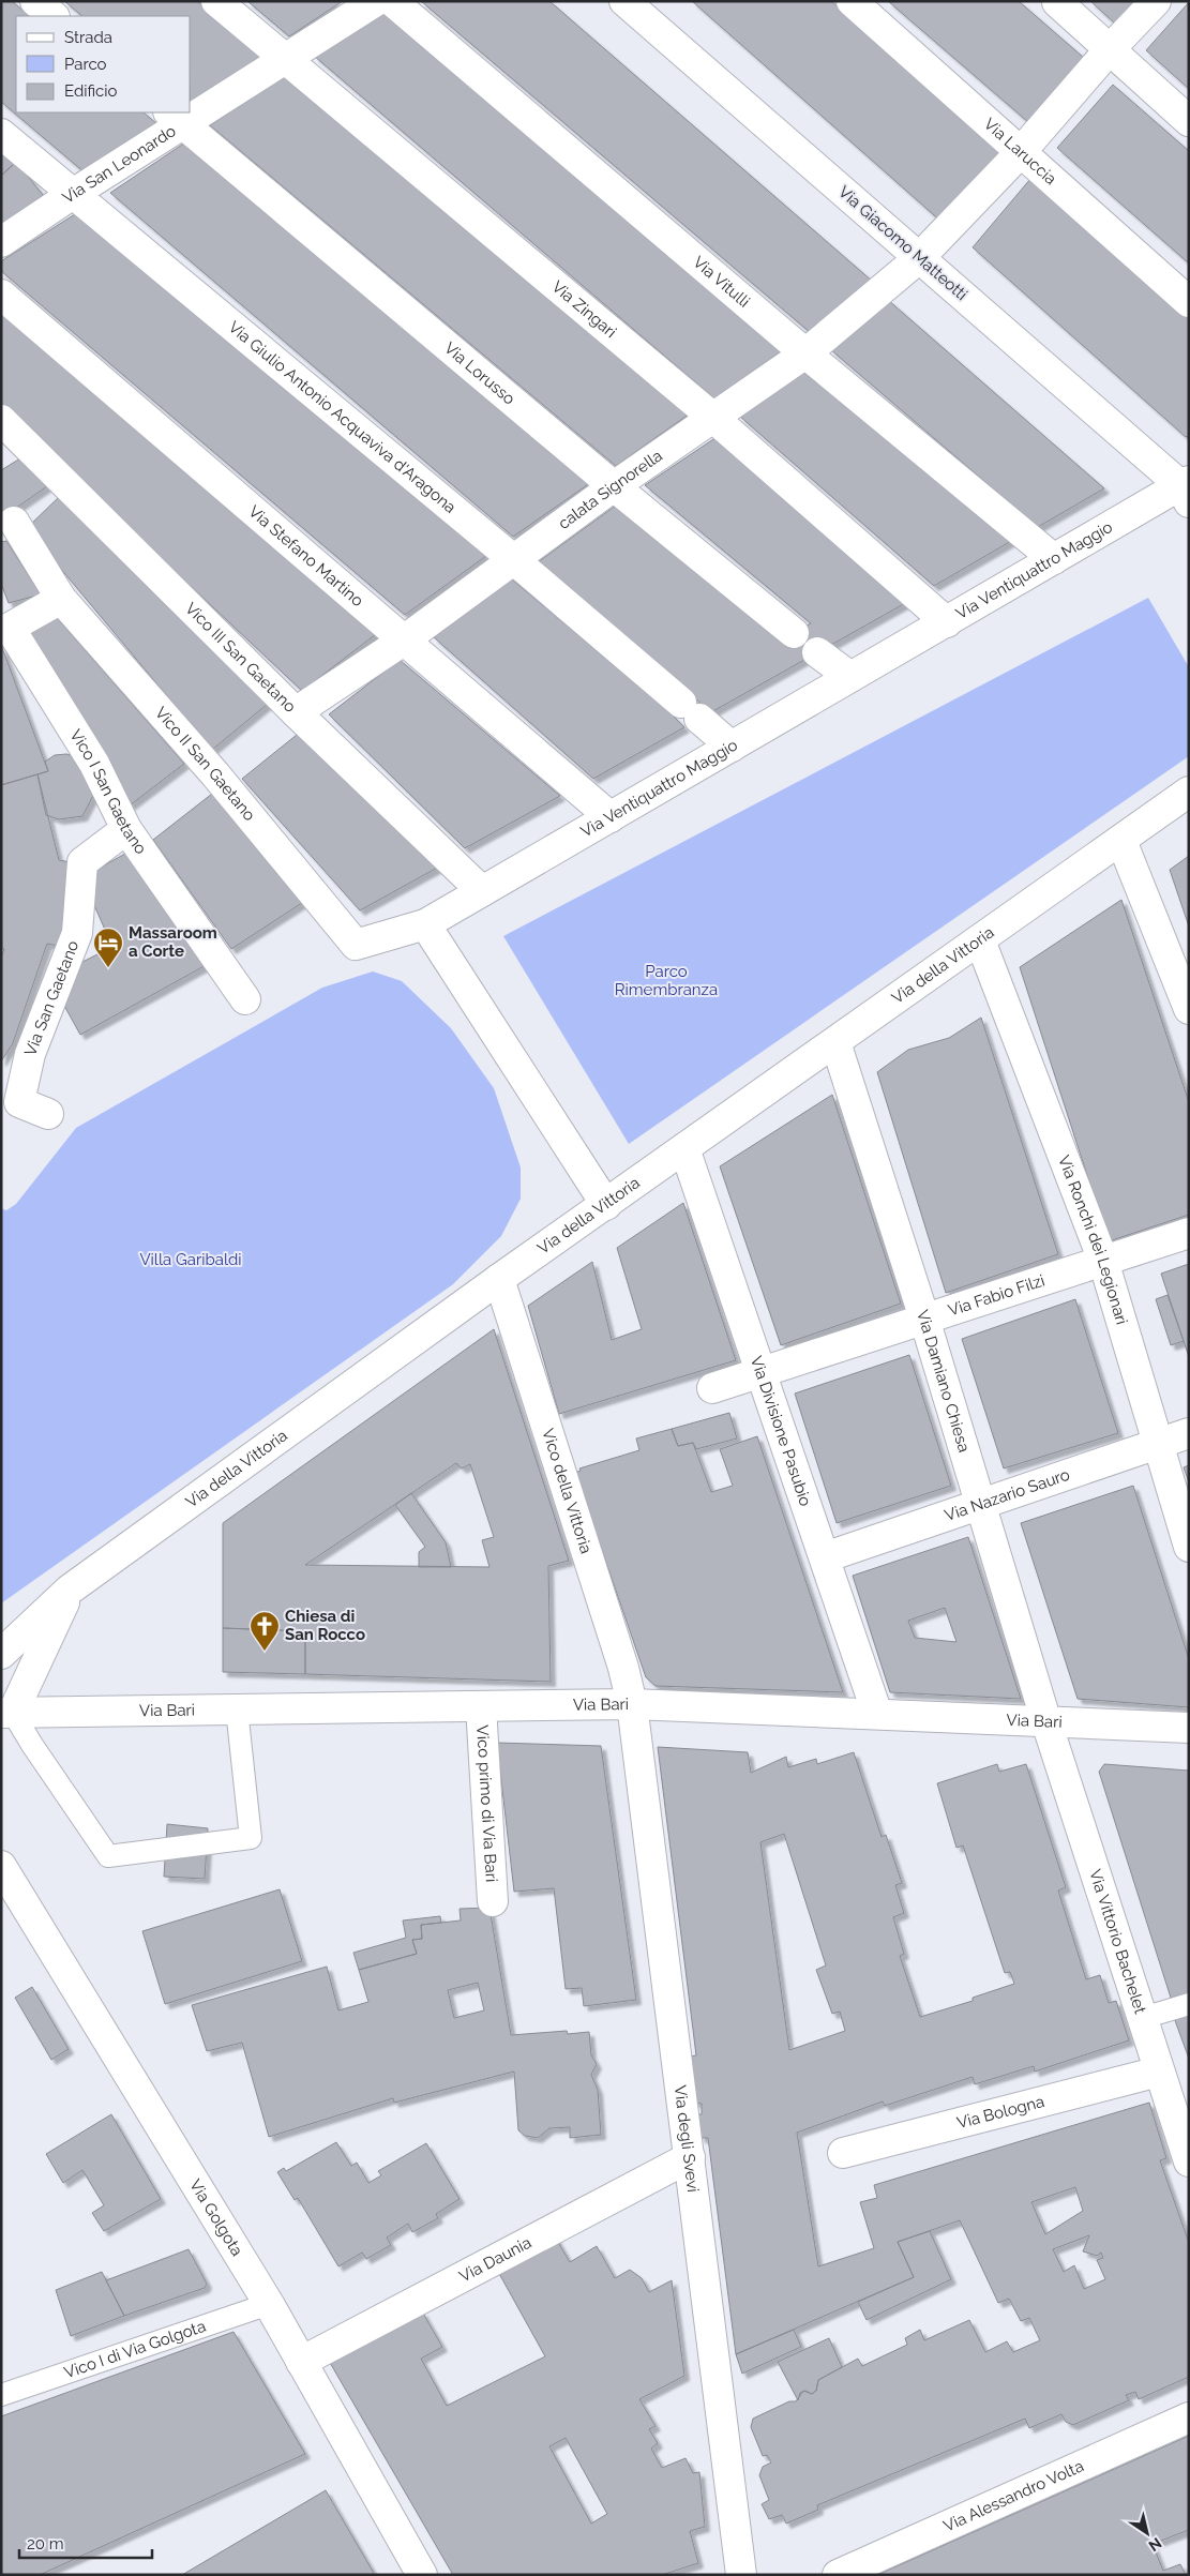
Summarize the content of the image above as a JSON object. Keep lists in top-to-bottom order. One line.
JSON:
{"streets":{"street":["Via Laruccia","Via San Leonardo","Via Giacomo Matteotti","Via Vitulli","Via Zingari","Via Lorusso","Via Giulio Antonio Acquaviva d'Aragona","calata Signorella","Via Stefano Martino","Via Ventiquattro Maggio","Vico III San Gaetano","Vico II San Gaetano","Vico I San Gaetano","Via della Vittoria","Via San Gaetano","Via Ronchi dei Legionari","Via Fabio Filzi","Via Damiano Chiesa","Via Divisione Pasubio","Vico della Vittoria","Via Nazario Sauro","Via Bari","Vico primo di Via Bari","Via Vittorio Bachelet","Via Bologna","Via degli Svevi","Via Golgota","Via Daunia","Via Alessandro Volta"],"lane":["Vico I di Via Golgota"]},"crossings":[["Via Laruccia","calata Signorella"],["Via San Leonardo","Via Zingari"],["Via San Leonardo","Via Lorusso"],["Via San Leonardo","Via Giulio Antonio Acquaviva d'Aragona"],["Via Giacomo Matteotti","calata Signorella"],["Via Giacomo Matteotti","Via Ventiquattro Maggio"],["Via Vitulli","calata Signorella"],["Via Vitulli","Via Ventiquattro Maggio"],["Via Zingari","calata Signorella"],["Via Zingari","Via Ventiquattro Maggio"],["Via Lorusso","calata Signorella"],["Via Giulio Antonio Acquaviva d'Aragona","calata Signorella"],["Via Giulio Antonio Acquaviva d'Aragona","Via Ventiquattro Maggio"],["calata Signorella","Via Stefano Martino"],["calata Signorella","Vico III San Gaetano"],["Via Stefano Martino","Via Ventiquattro Maggio"],["Via Ventiquattro Maggio","Vico III San Gaetano"],["Via Ventiquattro Maggio","Vico II San Gaetano"],["Vico II San Gaetano","Vico I San Gaetano"],["Vico I San Gaetano","Via San Gaetano"],["Via della Vittoria","Via Ronchi dei Legionari"],["Via della Vittoria","Via Damiano Chiesa"],["Via della Vittoria","Via Divisione Pasubio"],["Via della Vittoria","Vico della Vittoria"],["Via Ronchi dei Legionari","Via Fabio Filzi"],["Via Ronchi dei Legionari","Via Nazario Sauro"],["Via Fabio Filzi","Via Damiano Chiesa"],["Via Fabio Filzi","Via Divisione Pasubio"],["Via Damiano Chiesa","Via Nazario Sauro"],["Via Damiano Chiesa","Via Bari"],["Via Damiano Chiesa","Via Vittorio Bachelet"],["Via Divisione Pasubio","Via Nazario Sauro"],["Via Divisione Pasubio","Via Bari"],["Vico della Vittoria","Via Bari"],["Vico della Vittoria","Via degli Svevi"],["Via Bari","Vico primo di Via Bari"],["Via Bari","Via Vittorio Bachelet"],["Via Bari","Via degli Svevi"],["Via Vittorio Bachelet","Via Bologna"],["Via degli Svevi","Via Daunia"],["Via Golgota","Via Daunia"],["Via Golgota","Vico I di Via Golgota"]],"parks":["Parco Rimembranza","Villa Garibaldi"],"places":{"hotel":["Massaroom a Corte"],"church":["Chiesa di San Rocco"]},"legend":["Strada","Parco","Edificio"],"scale_bar":"20 m","north":"bottom right"}
